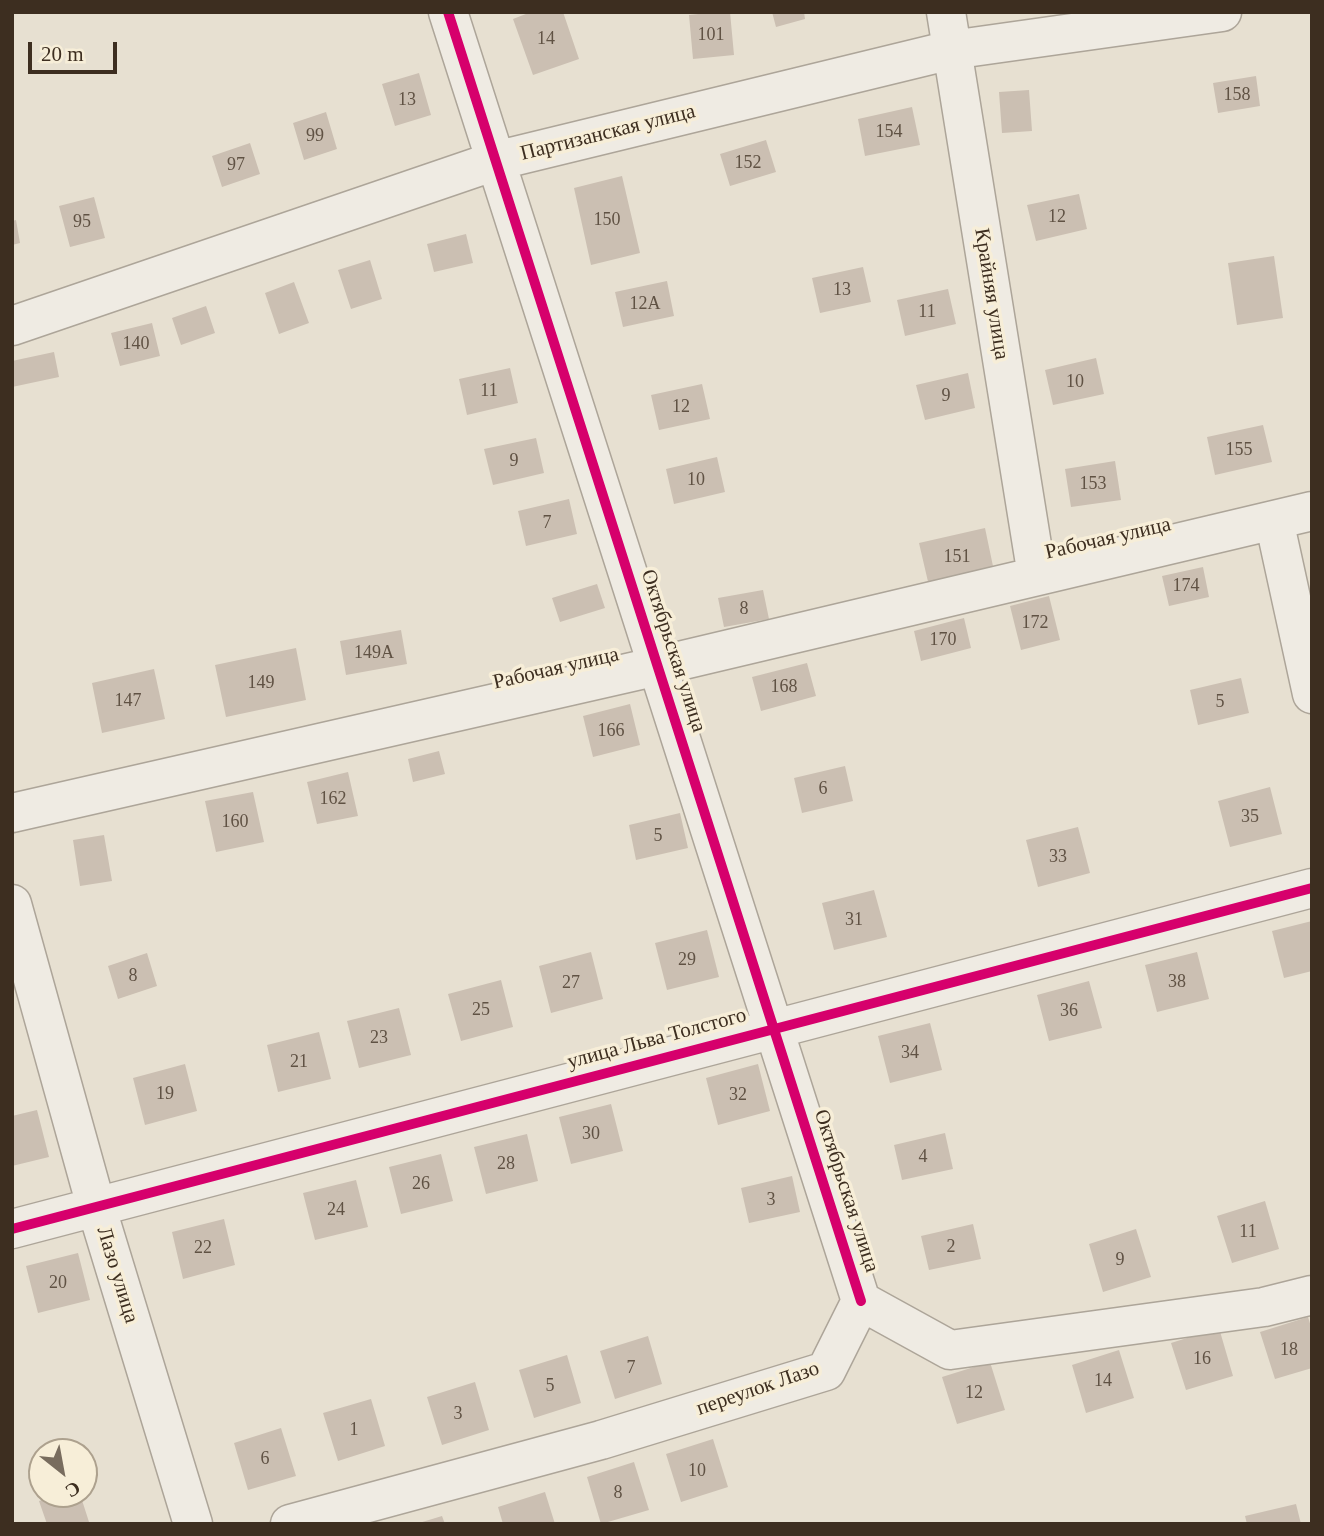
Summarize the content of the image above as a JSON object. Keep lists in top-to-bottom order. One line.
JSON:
{"streets":{"street":["Партизанская улица","Крайняя улица","Рабочая улица","Октябрьская улица","улица Льва Толстого","Лазо улица","переулок Лазо"]},"crossings":[["Партизанская улица","Крайняя улица"],["Партизанская улица","Октябрьская улица"],["Крайняя улица","Рабочая улица"],["Рабочая улица","Октябрьская улица"],["Октябрьская улица","улица Льва Толстого"],["Октябрьская улица","переулок Лазо"],["улица Льва Толстого","Лазо улица"]],"house_numbers":["101","14","158","13","154","99","152","97","12","150","95","13","12А","11","140","10","11","9","12","155","9","10","153","7","151","174","8","172","170","149А","149","168","147","5","166","6","162","35","160","5","33","31","29","8","38","27","25","36","23","34","21","19","32","30","4","28","26","3","24","11","2","22","9","20","18","16","7","14","5","12","3","1","6","10","8"],"scale_bar":"20 m","north":"bottom right"}
